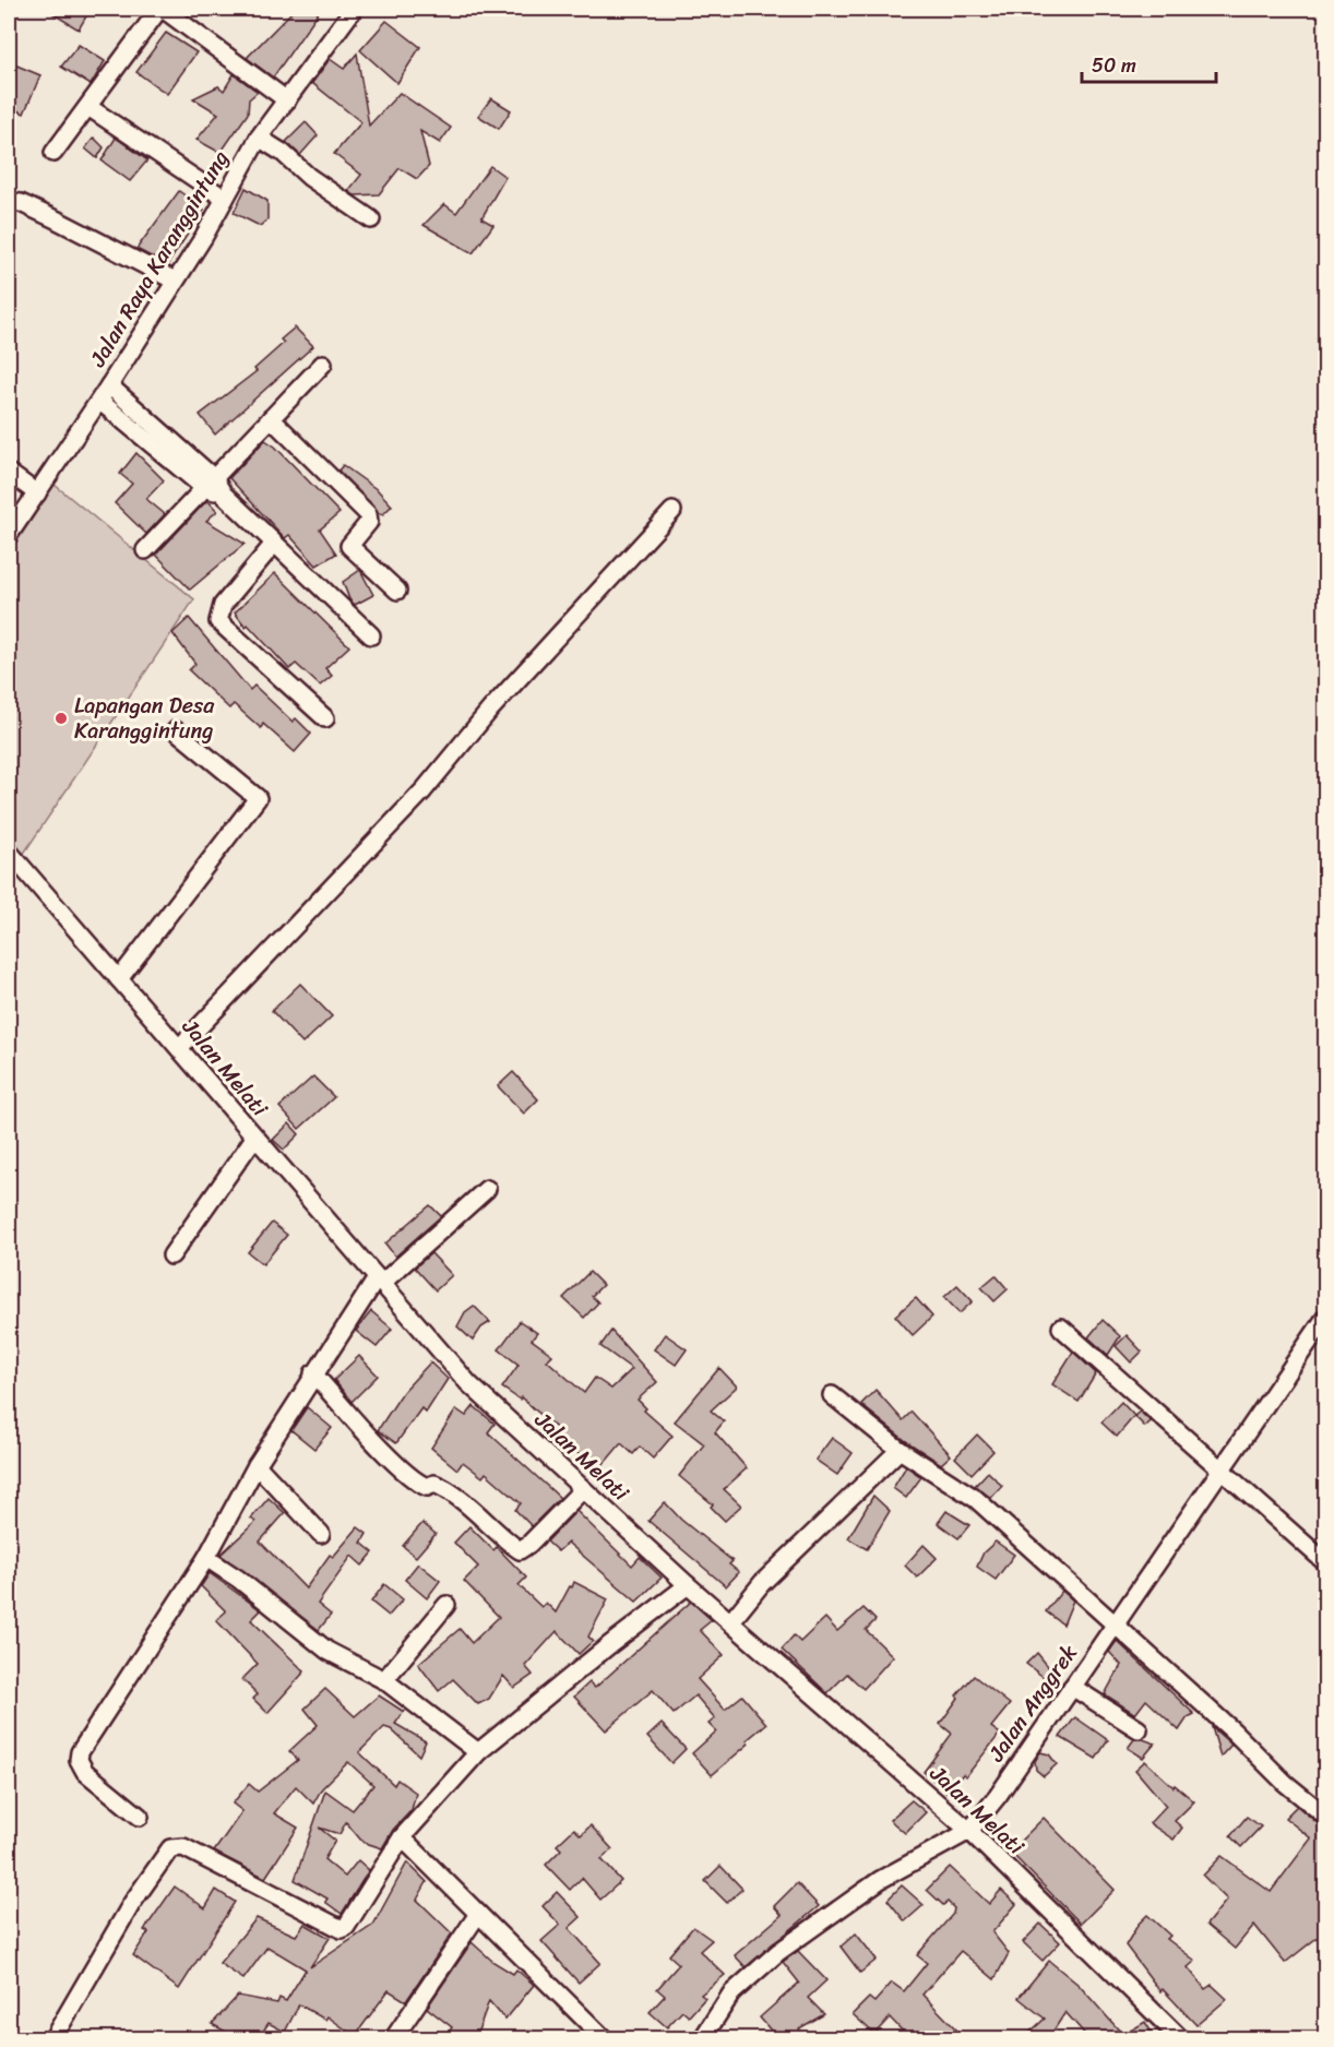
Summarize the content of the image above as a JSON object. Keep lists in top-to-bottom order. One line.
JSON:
{"streets":{"street":["Jalan Raya Karanggintung","Jalan Melati","Jalan Anggrek"]},"crossings":[["Jalan Melati","Jalan Anggrek"]],"places":["Lapangan Desa Karanggintung"],"scale_bar":"50 m"}
